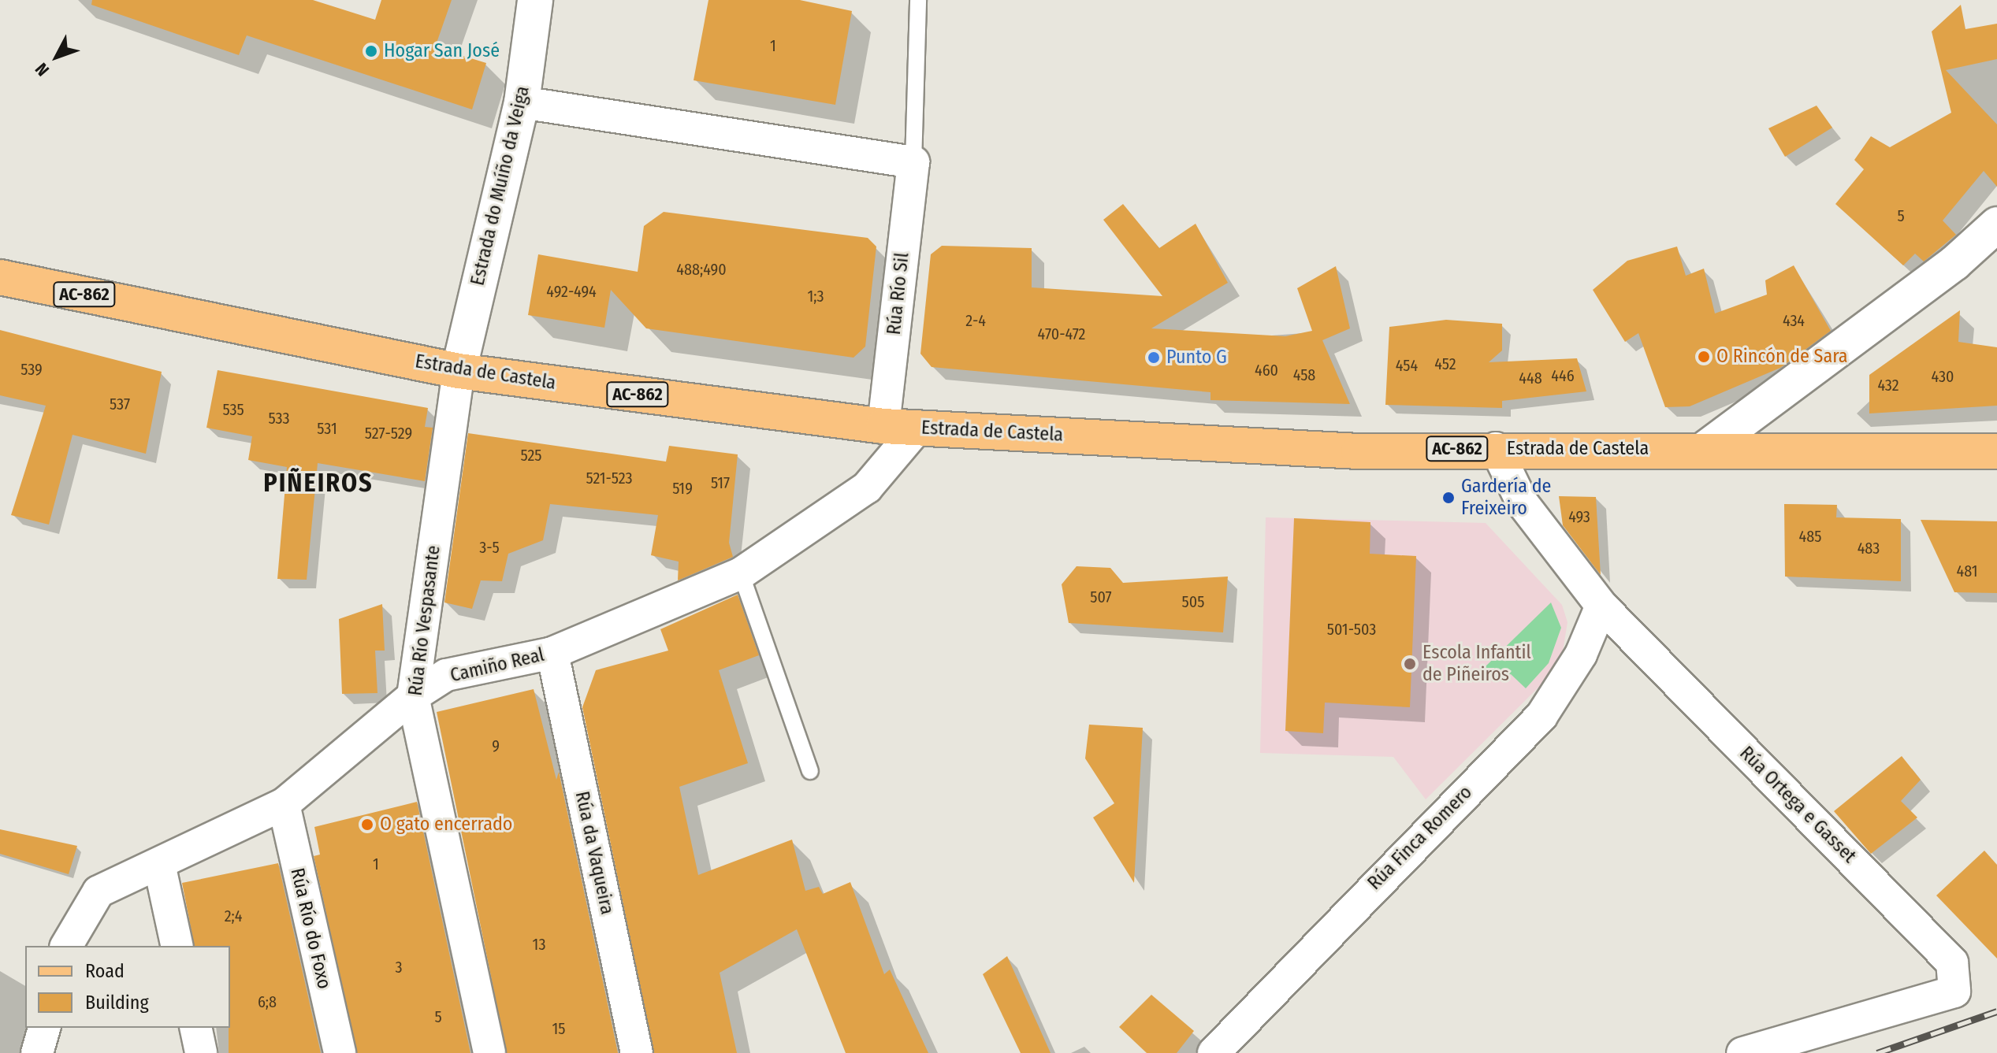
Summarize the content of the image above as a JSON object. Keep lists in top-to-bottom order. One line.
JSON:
{"streets":{"main road":["AC-862","Estrada de Castela"],"street":["Estrada do Muíño da Veiga","Rúa Río Sil","Rúa Río Vespasante","Camiño Real","Rúa Ortega e Gasset","Rúa Finca Romero","Rúa da Vaqueira","Rúa Río do Foxo"]},"crossings":[["Estrada do Muíño da Veiga","Estrada de Castela"],["Estrada do Muíño da Veiga","Rúa Río Vespasante"],["Rúa Río Sil","Estrada de Castela"],["Estrada de Castela","Rúa Río Vespasante"],["Estrada de Castela","Camiño Real"],["Estrada de Castela","Rúa Ortega e Gasset"],["Rúa Río Vespasante","Camiño Real"],["Camiño Real","Rúa da Vaqueira"],["Camiño Real","Rúa Río do Foxo"],["Rúa Ortega e Gasset","Rúa Finca Romero"]],"districts":["PIÑEIROS"],"places":["Hogar San José","O Rincón de Sara","Punto G","Gardería de Freixeiro","Escola Infantil de Piñeiros","O gato encerrado"],"house_numbers":["1","5","488;490","492-494","1;3","2-4","434","470-472","452","454","539","460","458","446","430","448","432","537","535","533","531","527-529","525","521-523","517","519","493","485","3-5","483","481","507","505","501-503","9","1","2;4","13","3","6;8","5","15"],"legend":["Road","Building"],"north":"bottom left"}
